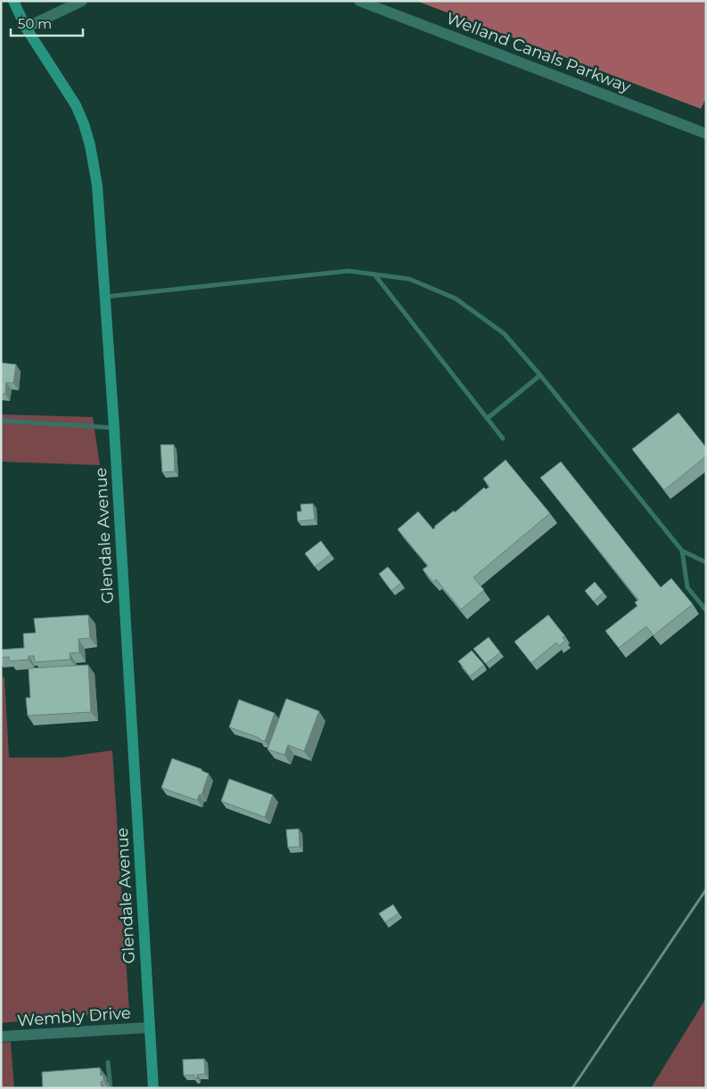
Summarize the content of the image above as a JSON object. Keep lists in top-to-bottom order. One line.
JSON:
{"streets":{"main road":["Glendale Avenue"],"street":["Welland Canals Parkway","Wembly Drive"]},"crossings":[["Glendale Avenue","Wembly Drive"]],"scale_bar":"50 m"}
